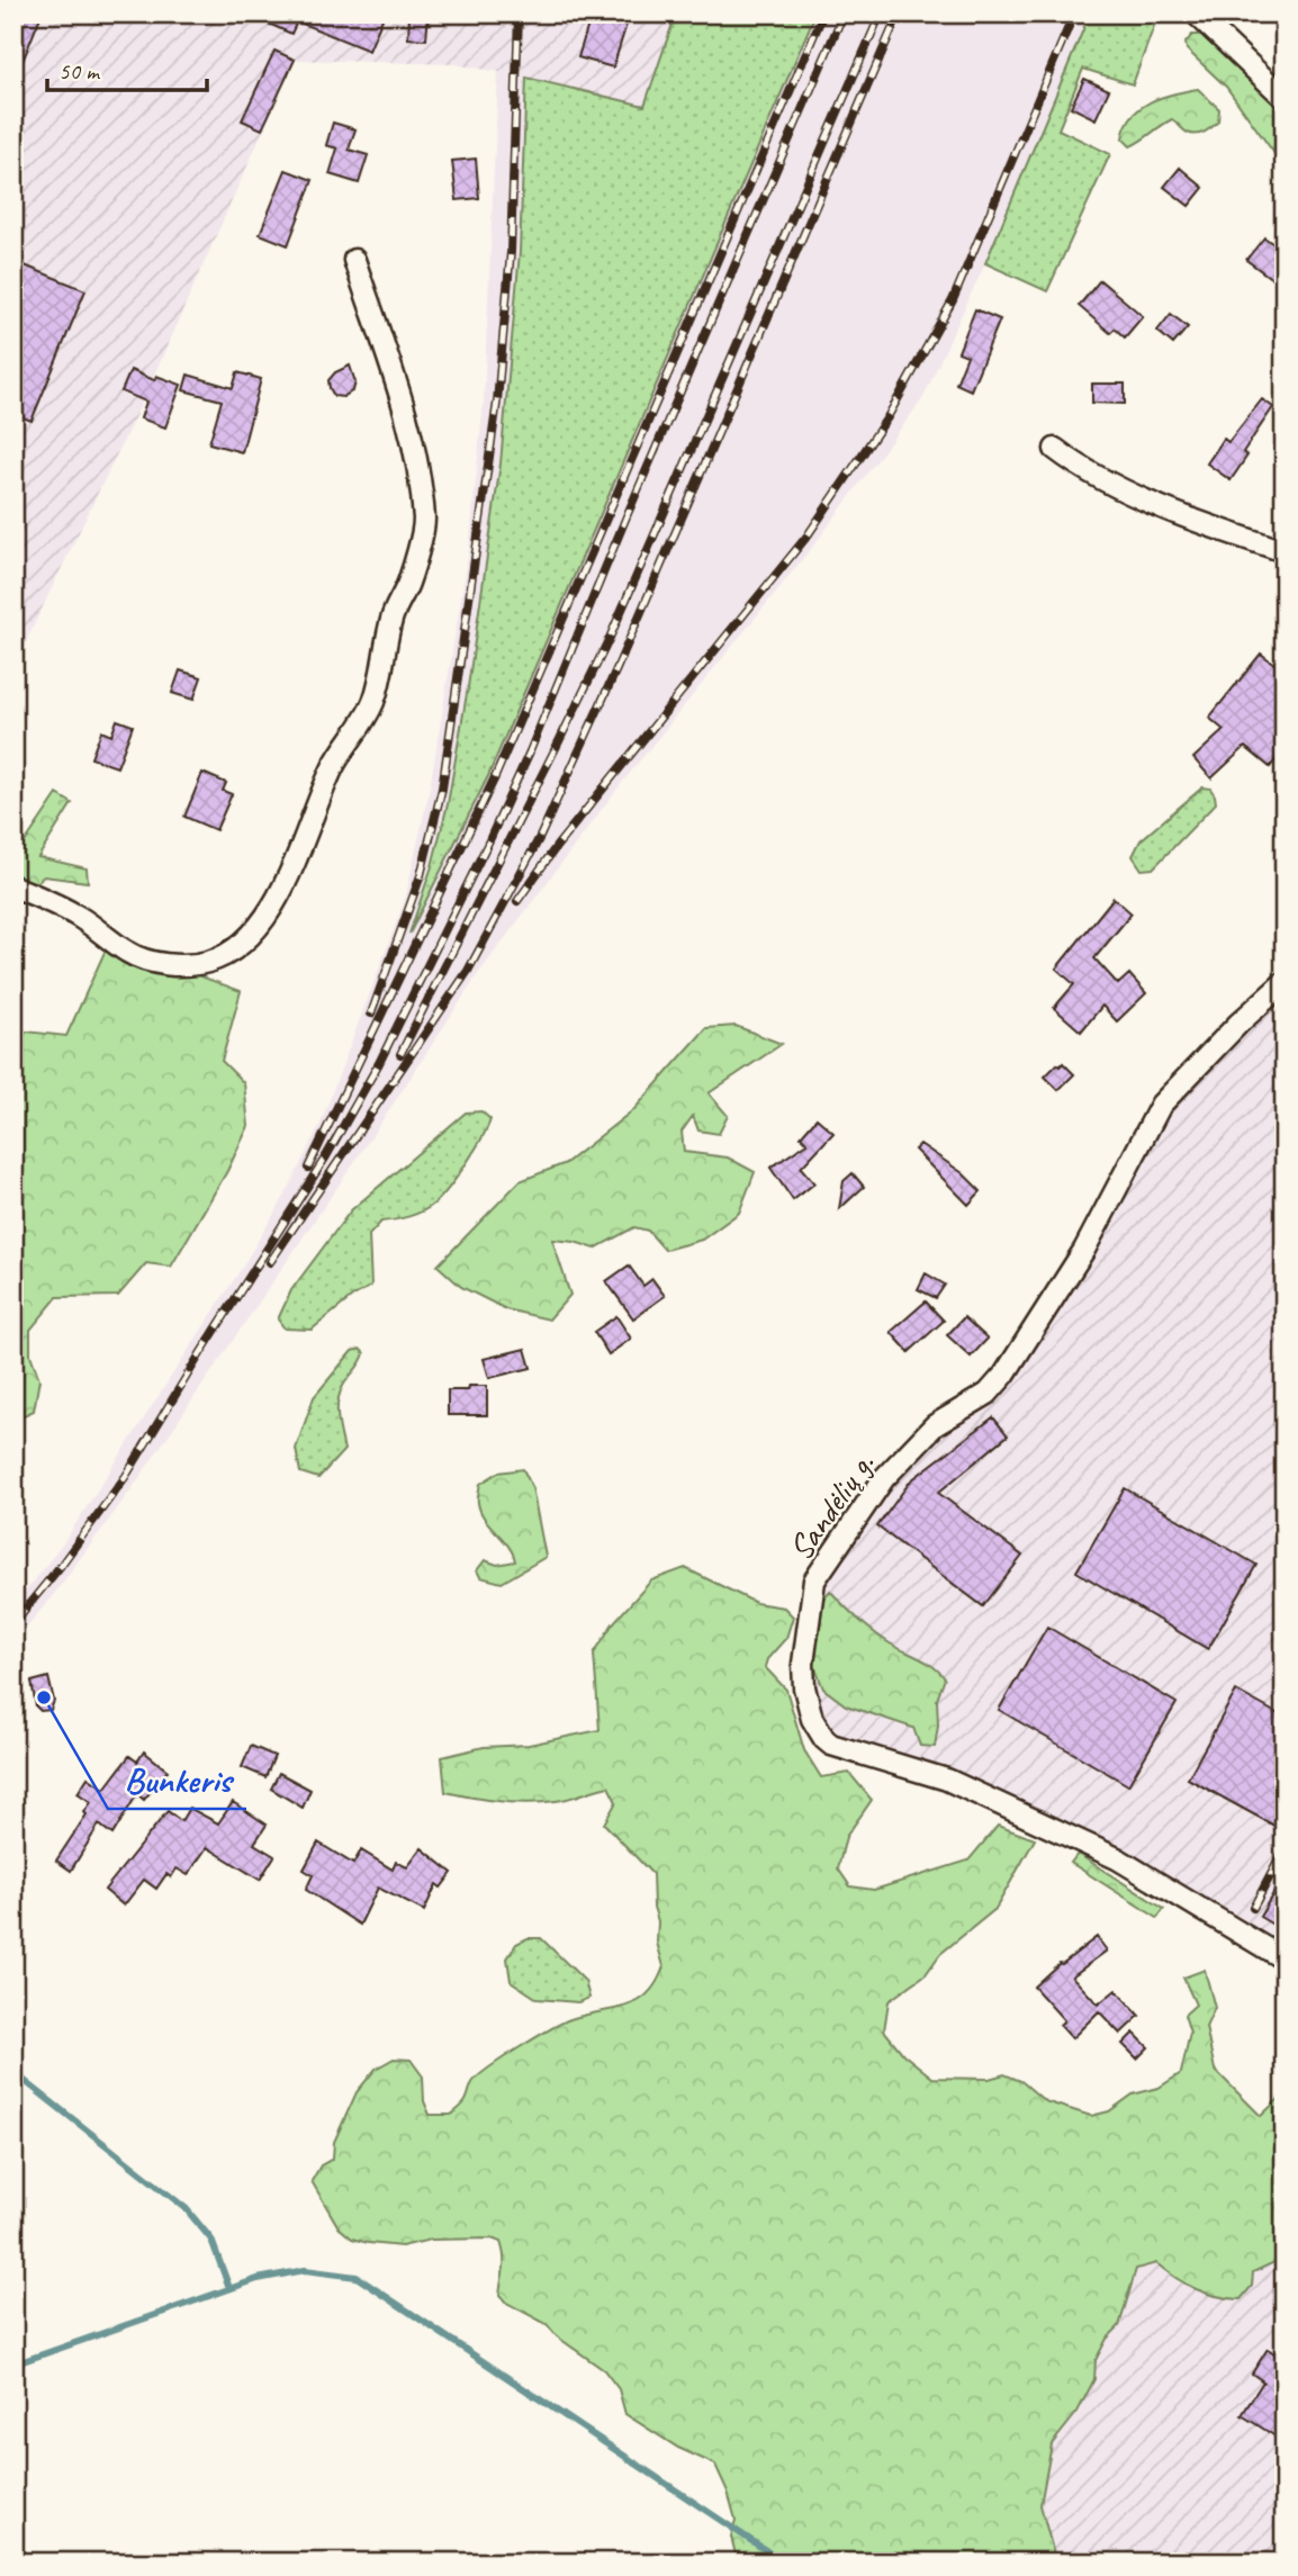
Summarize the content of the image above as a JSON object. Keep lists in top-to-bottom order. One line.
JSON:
{"streets":{"street":["Sandėlių g."]},"places":["Bunkeris"],"scale_bar":"50 m"}
